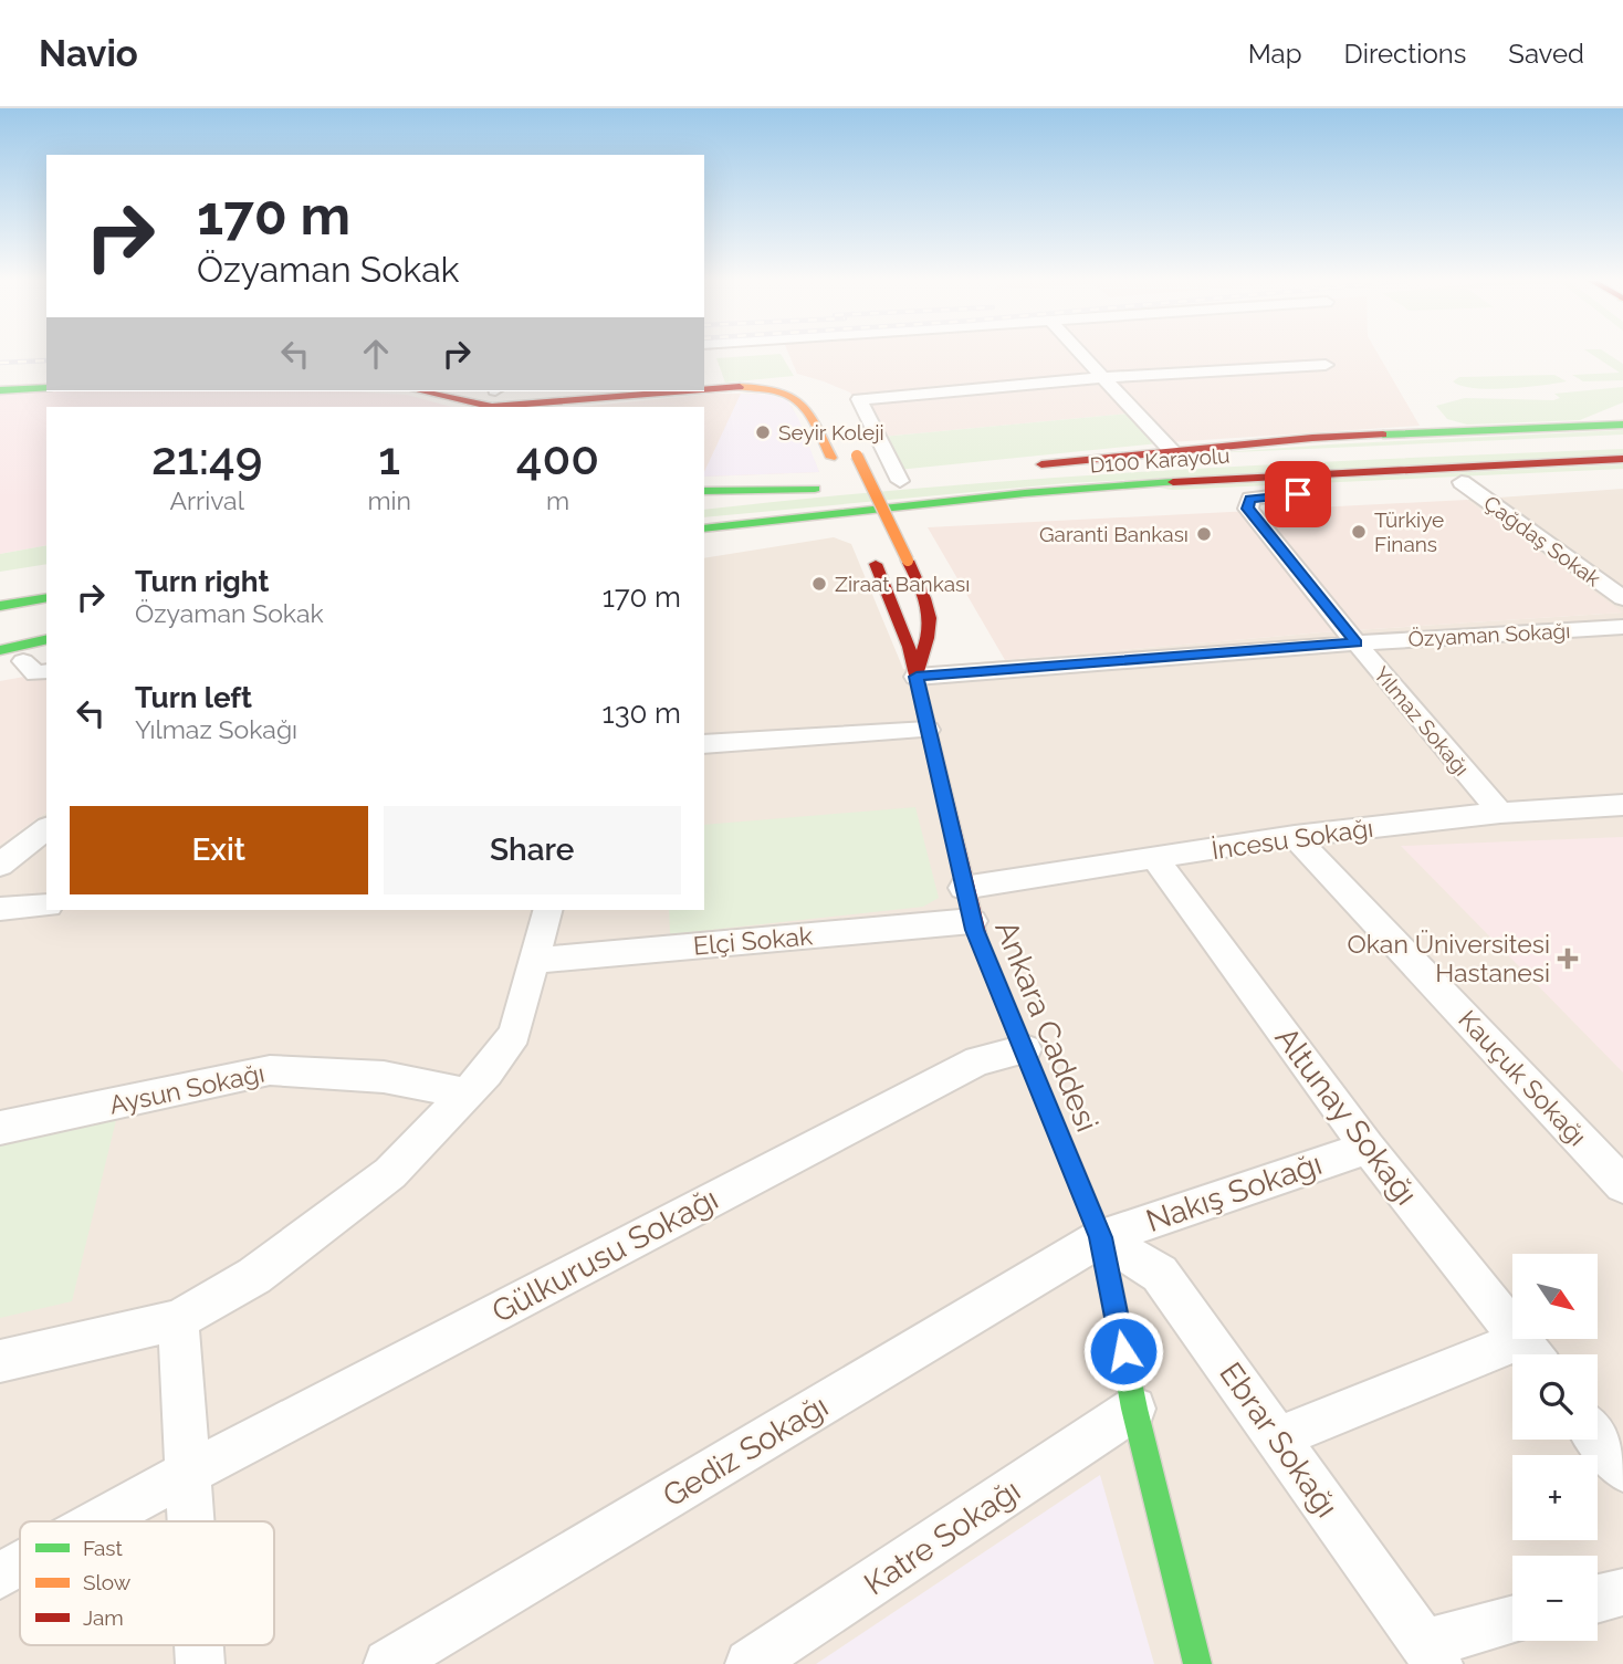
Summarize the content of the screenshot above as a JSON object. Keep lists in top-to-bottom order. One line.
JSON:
{"streets":{"main road":["D100 Karayolu","Ankara Caddesi"],"street":["Çağdaş Sokak","Özyaman Sokağı","Yılmaz Sokağı","İncesu Sokağı","Elçi Sokak","Kauçuk Sokağı","Aysun Sokağı","Altunay Sokağı","Nakış Sokağı","Gülkurusu Sokağı","Ebrar Sokağı","Gediz Sokağı","Katre Sokağı"]},"crossings":[["Özyaman Sokağı","Yılmaz Sokağı"],["Özyaman Sokağı","Ankara Caddesi"],["Yılmaz Sokağı","İncesu Sokağı"],["İncesu Sokağı","Ankara Caddesi"],["İncesu Sokağı","Kauçuk Sokağı"],["İncesu Sokağı","Altunay Sokağı"],["Elçi Sokak","Ankara Caddesi"],["Ankara Caddesi","Nakış Sokağı"],["Ankara Caddesi","Gülkurusu Sokağı"],["Ankara Caddesi","Ebrar Sokağı"],["Ankara Caddesi","Gediz Sokağı"],["Ankara Caddesi","Katre Sokağı"],["Altunay Sokağı","Nakış Sokağı"],["Nakış Sokağı","Ebrar Sokağı"],["Nakış Sokağı","Gediz Sokağı"],["Ebrar Sokağı","Gediz Sokağı"]],"places":{"other":["Seyir Koleji","Türkiye Finans","Garanti Bankası","Ziraat Bankası"],"health":["Okan Üniversitesi Hastanesi"]},"legend":["Fast","Slow","Jam"],"north":"bottom right","page":{"header":"Navio","nav":["Map","Directions","Saved"],"turn":["170 m","Özyaman Sokak"],"eta":["21:49","Arrival","1","min","400","m"],"list":[{"name":"Turn right","note":"Özyaman Sokak","value":"170 m"},{"name":"Turn left","note":"Yılmaz Sokağı","value":"130 m"}],"buttons":["Exit","Share"],"map_buttons":["+","−"]}}
